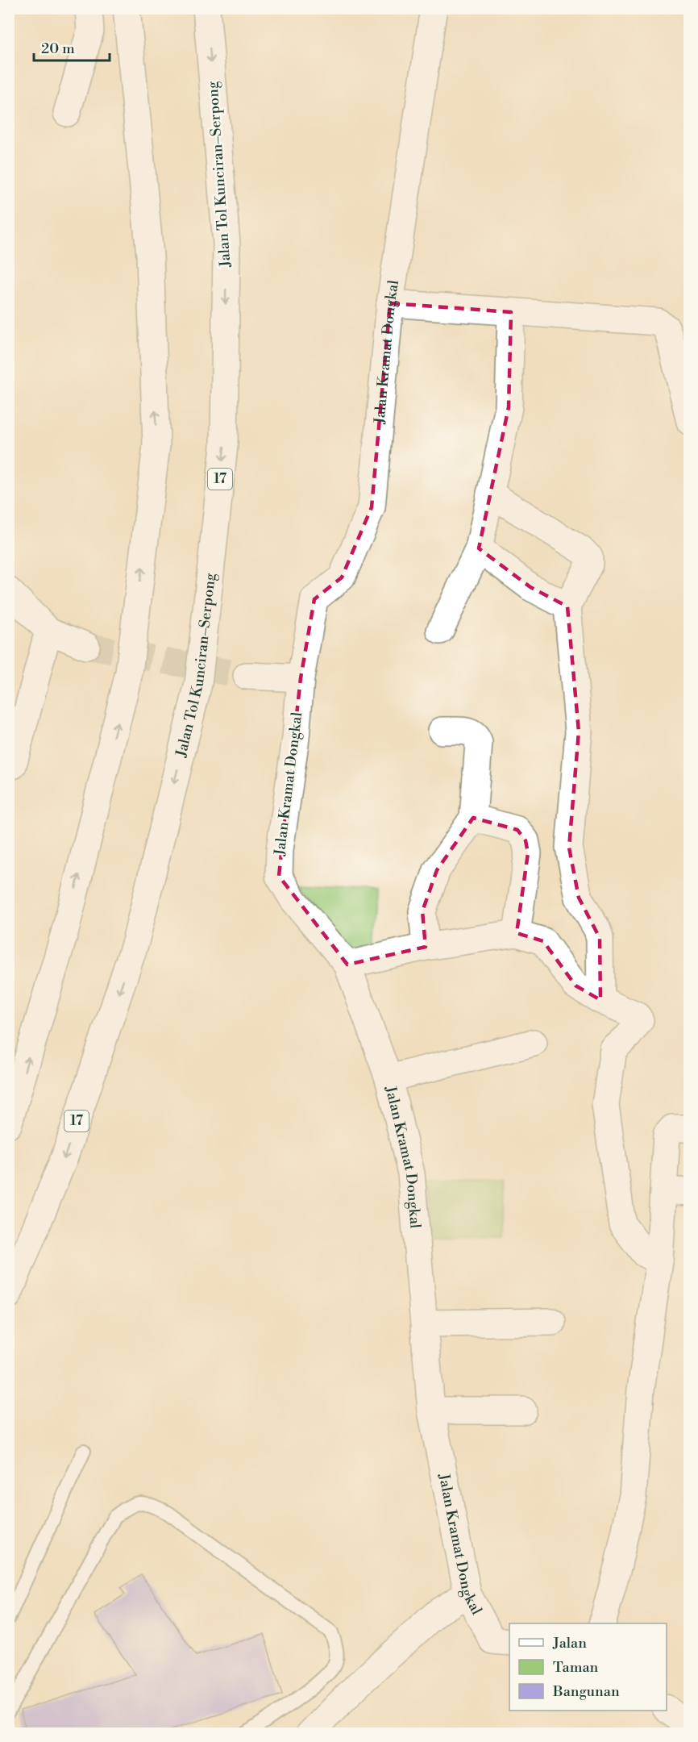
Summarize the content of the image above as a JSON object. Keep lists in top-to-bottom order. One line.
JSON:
{"streets":{"main road":["Jalan Tol Kunciran–Serpong","Jalan Kramat Dongkal","17"]},"legend":["Jalan","Taman","Bangunan"],"scale_bar":"20 m"}
